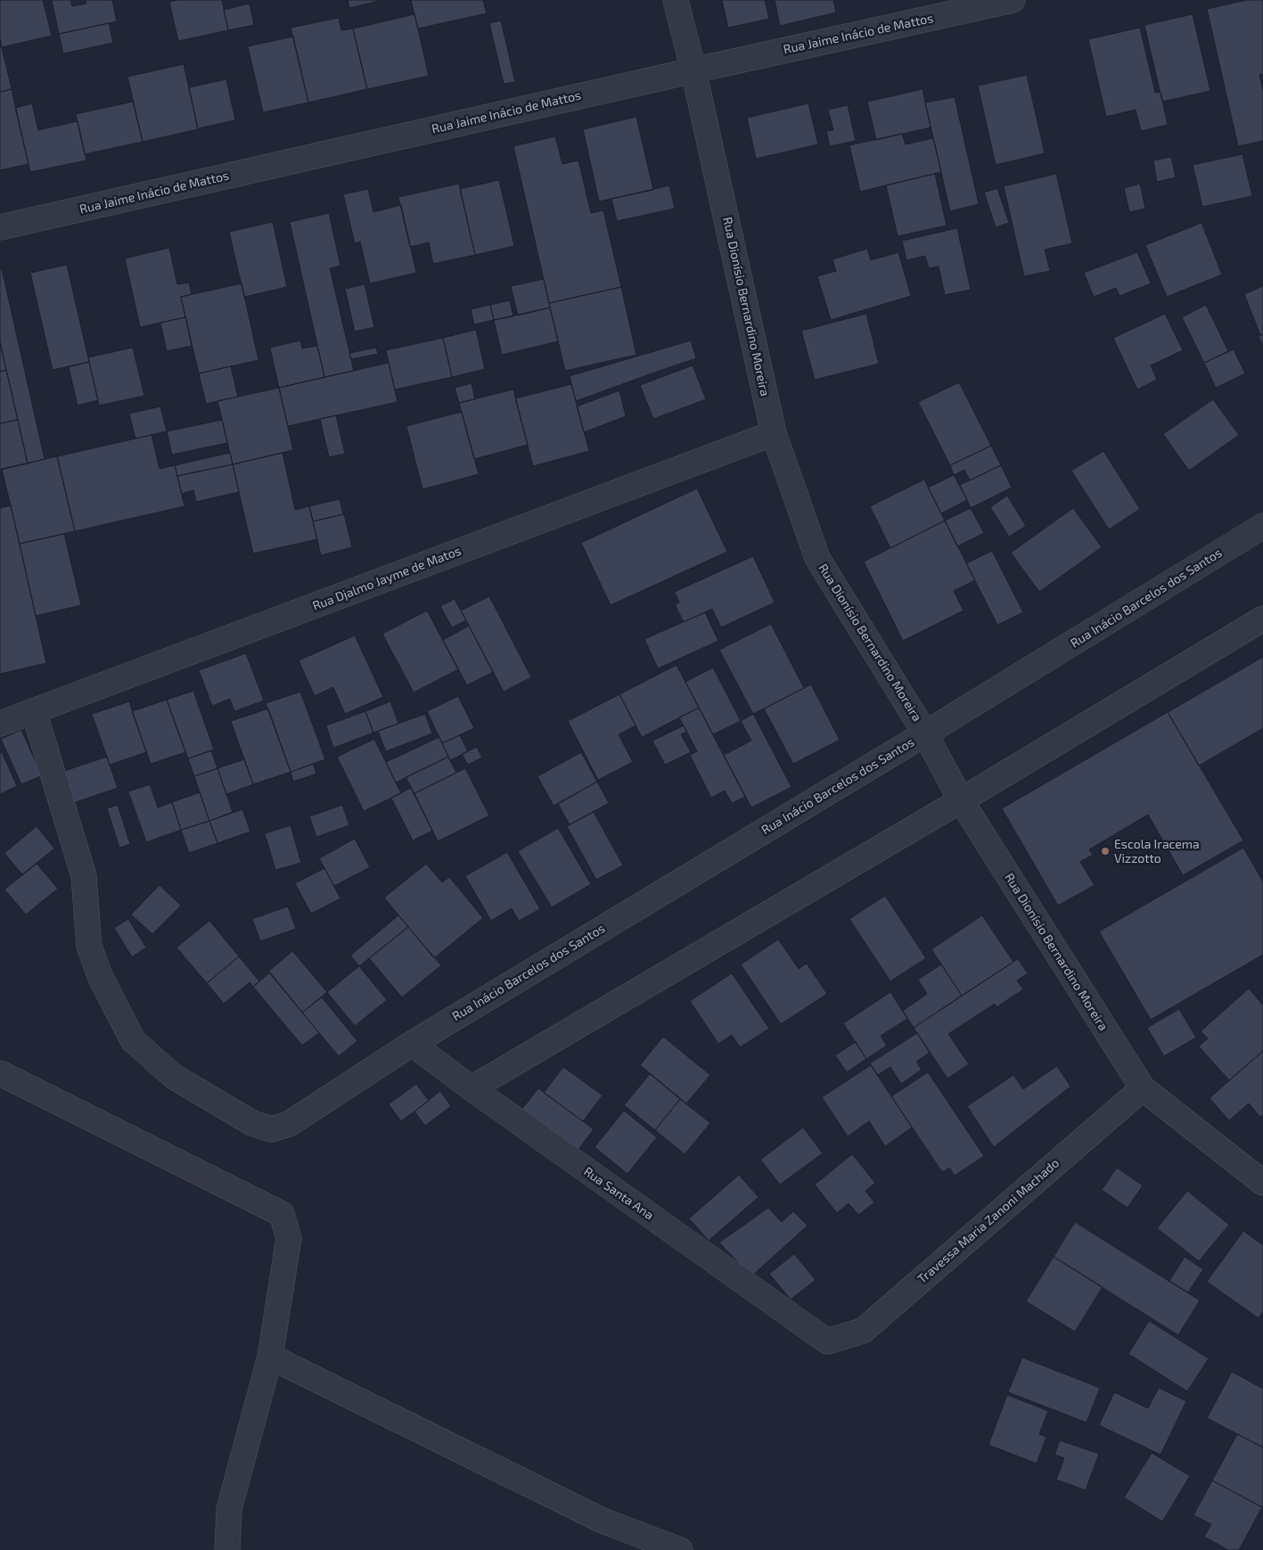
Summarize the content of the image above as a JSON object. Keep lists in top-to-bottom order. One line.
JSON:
{"streets":{"street":["Rua Jaime Inácio de Mattos","Rua Dionísio Bernardino Moreira","Rua Djalmo Jayme de Matos","Rua Inácio Barcelos dos Santos","Rua Santa Ana","Travessa Maria Zanoni Machado"]},"crossings":[["Rua Jaime Inácio de Mattos","Rua Dionísio Bernardino Moreira"],["Rua Dionísio Bernardino Moreira","Rua Djalmo Jayme de Matos"],["Rua Dionísio Bernardino Moreira","Rua Inácio Barcelos dos Santos"],["Rua Dionísio Bernardino Moreira","Travessa Maria Zanoni Machado"],["Rua Djalmo Jayme de Matos","Rua Inácio Barcelos dos Santos"],["Rua Inácio Barcelos dos Santos","Rua Santa Ana"],["Rua Santa Ana","Travessa Maria Zanoni Machado"]],"places":["Escola Iracema Vizzotto"]}
